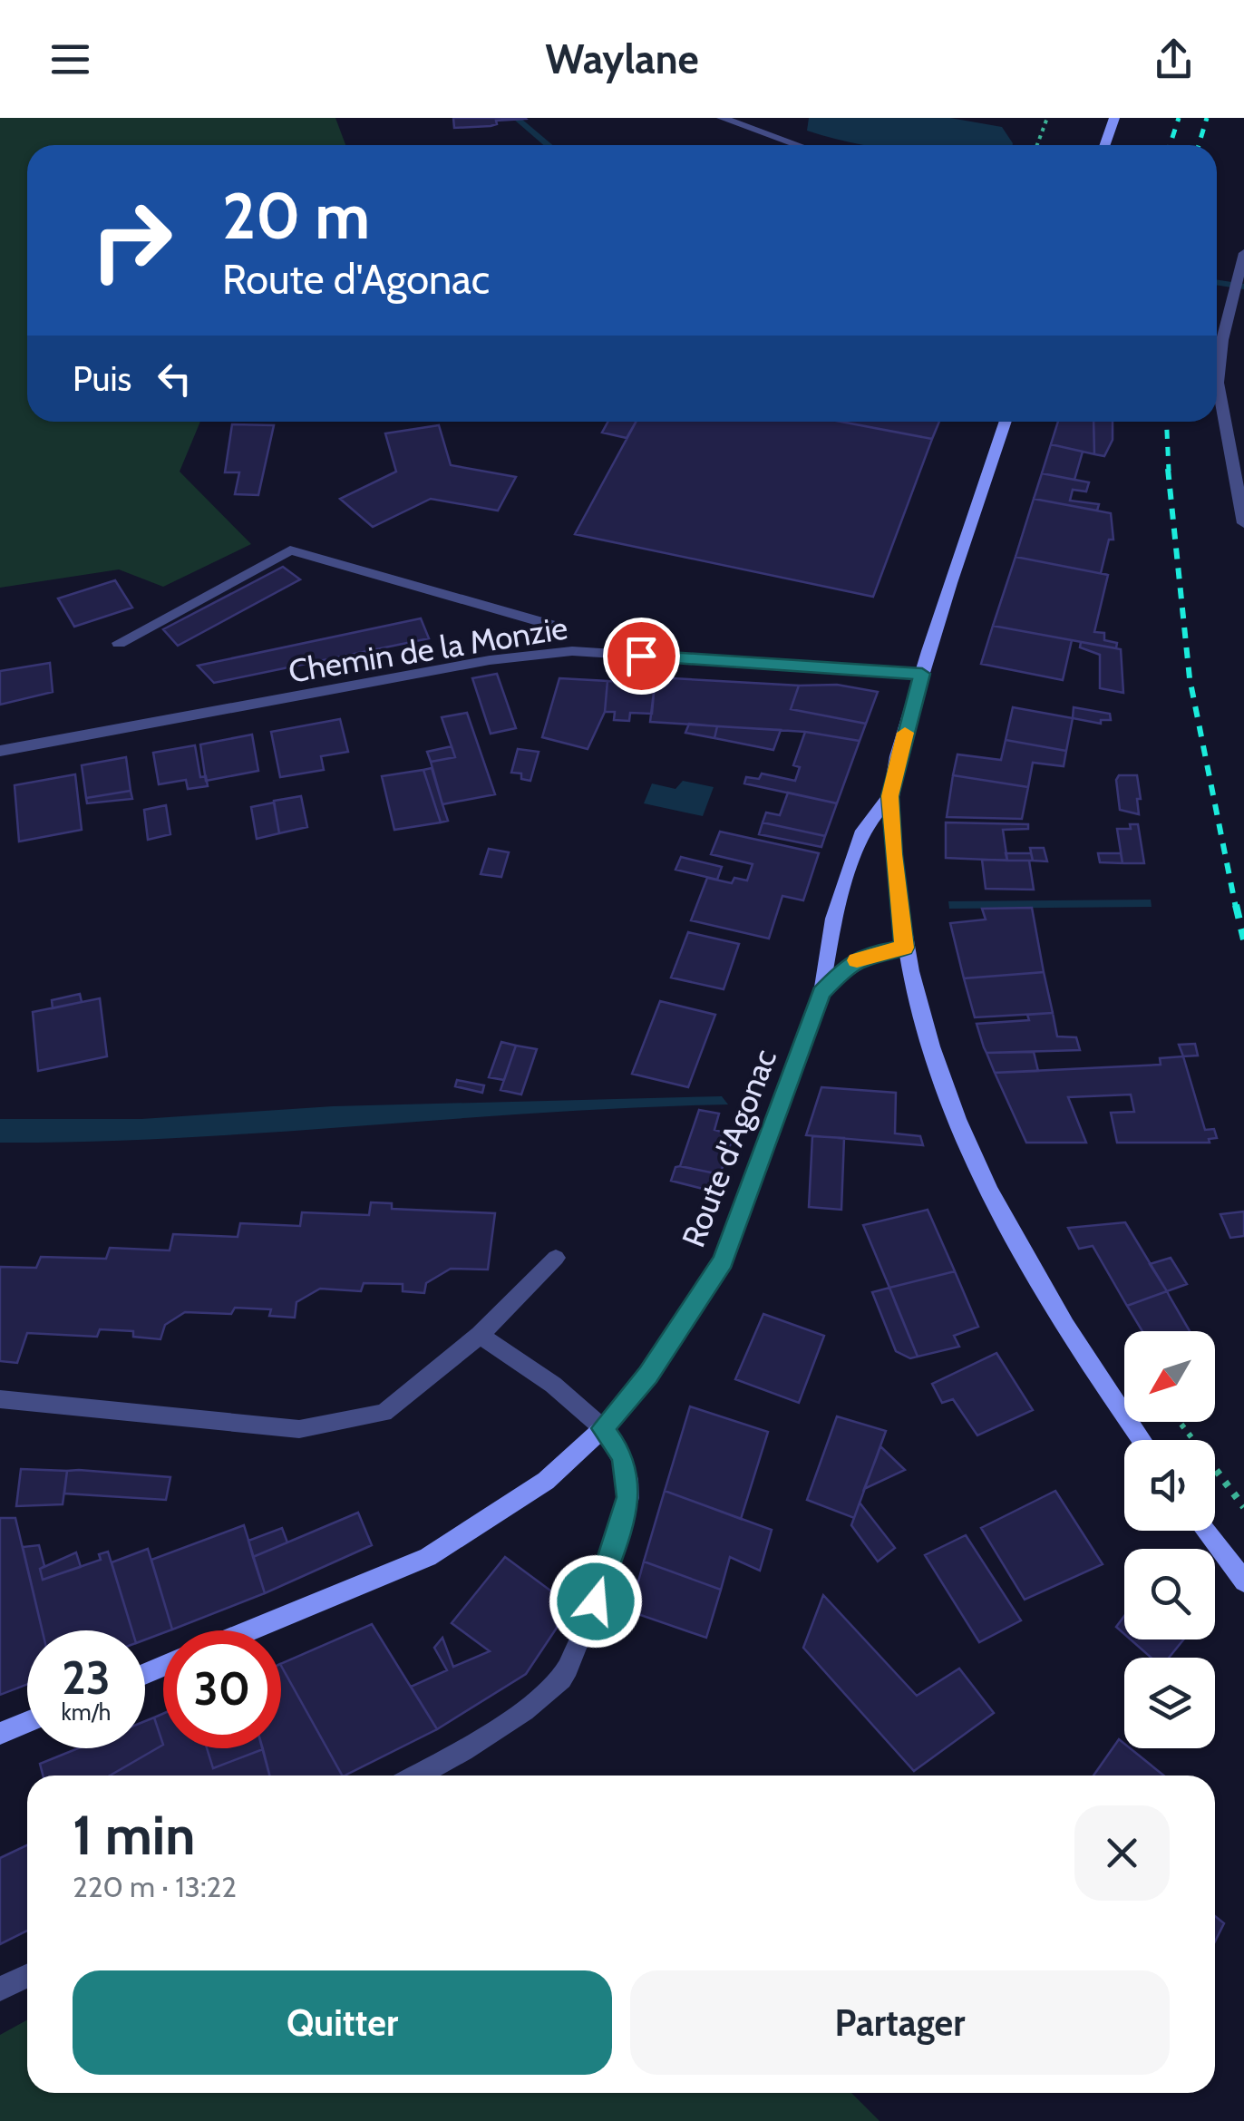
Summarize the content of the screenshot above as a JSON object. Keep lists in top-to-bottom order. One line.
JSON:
{"streets":{"main road":["Route d'Agonac"],"street":["Chemin de la Monzie"]},"north":"bottom left","page":{"header":"Waylane","turn":["20 m","Route d'Agonac"],"then":"Puis","speed":"23 km/h","limit":"30","heading":["1 min","220 m · 13:22"],"buttons":["Quitter","Partager"]}}
